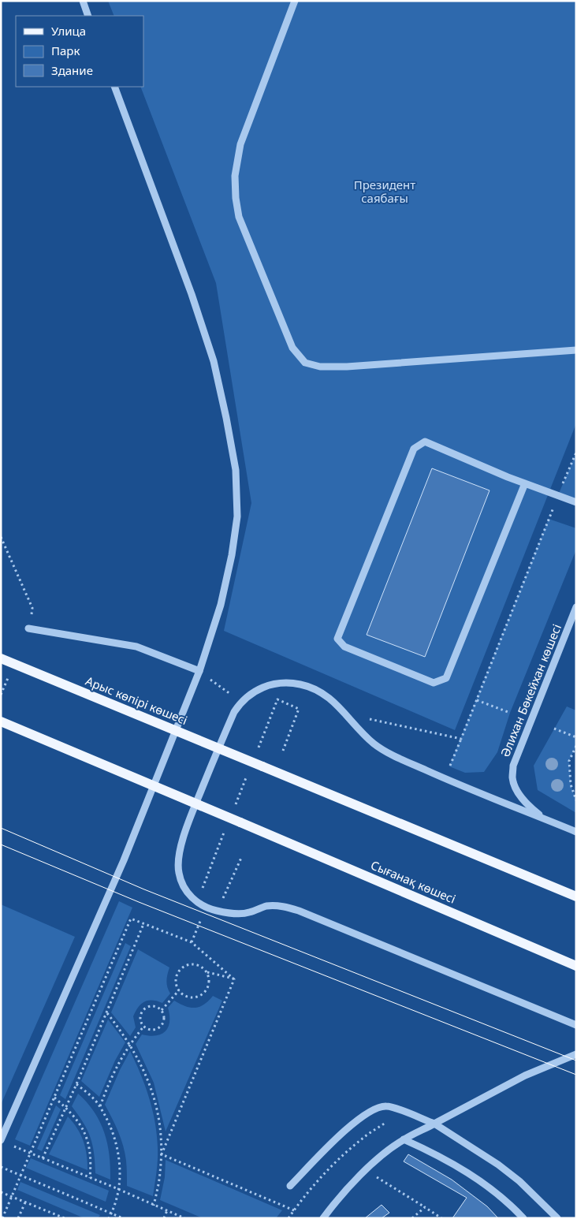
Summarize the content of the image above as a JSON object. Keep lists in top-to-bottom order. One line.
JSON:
{"streets":{"main road":["Арыс көпірі көшесі","Сығанақ көшесі"],"street":["Әлихан Бөкейхан көшесі"]},"parks":["Президент саябағы"],"legend":["Улица","Парк","Здание"]}
